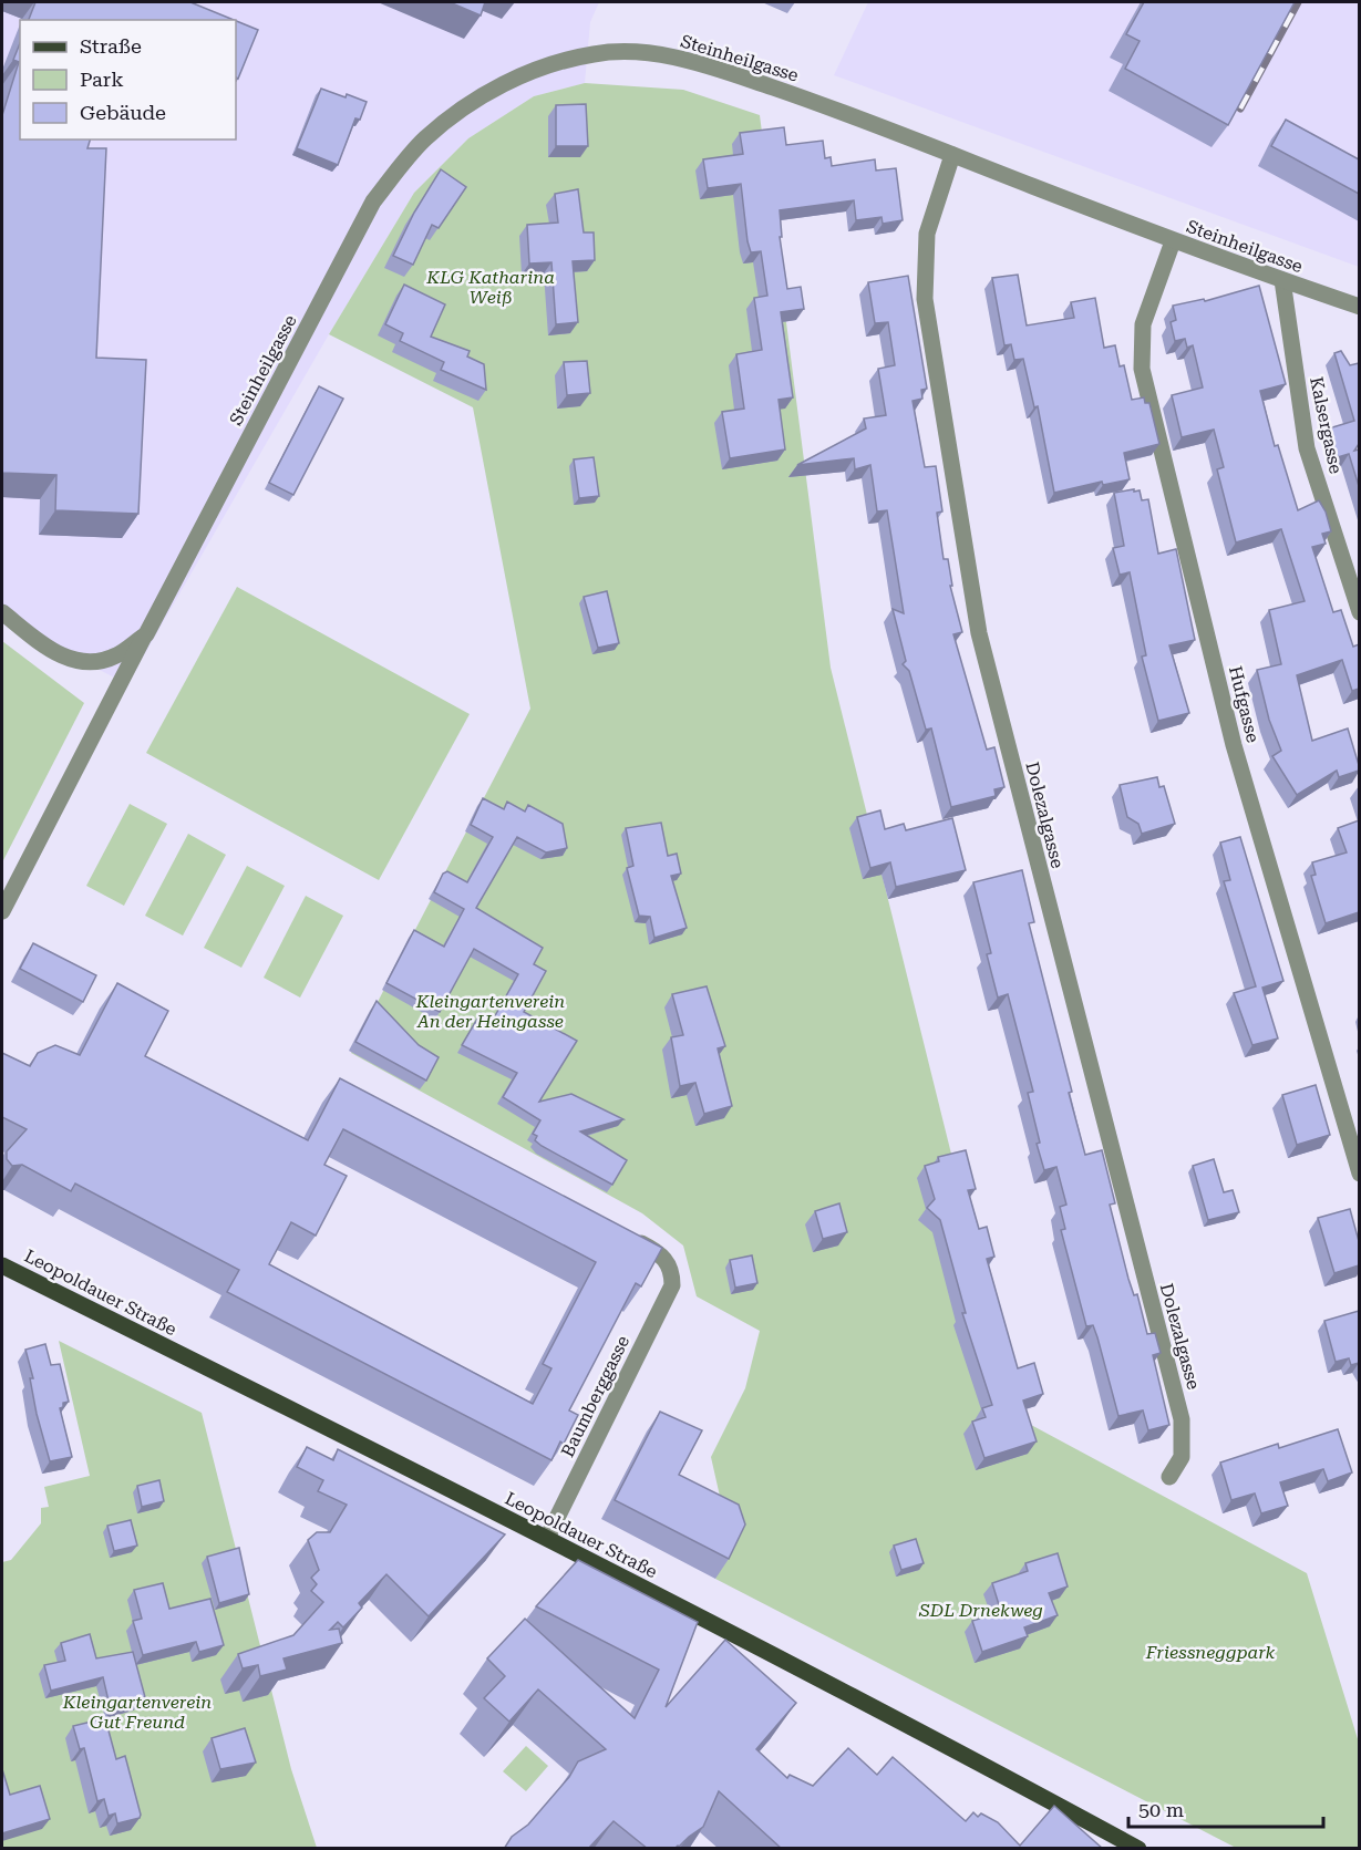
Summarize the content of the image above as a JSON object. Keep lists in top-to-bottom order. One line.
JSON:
{"streets":{"main road":["Leopoldauer Straße"],"street":["Steinheilgasse","Kalsergasse","Hufgasse","Dolezalgasse","Baumberggasse"]},"crossings":[["Steinheilgasse","Kalsergasse"],["Steinheilgasse","Hufgasse"],["Steinheilgasse","Dolezalgasse"],["Leopoldauer Straße","Baumberggasse"]],"parks":["KLG Katharina Weiß","Kleingartenverein An der Heingasse","SDL Drnekweg","Friessneggpark","Kleingartenverein Gut Freund"],"legend":["Straße","Park","Gebäude"],"scale_bar":"50 m"}
